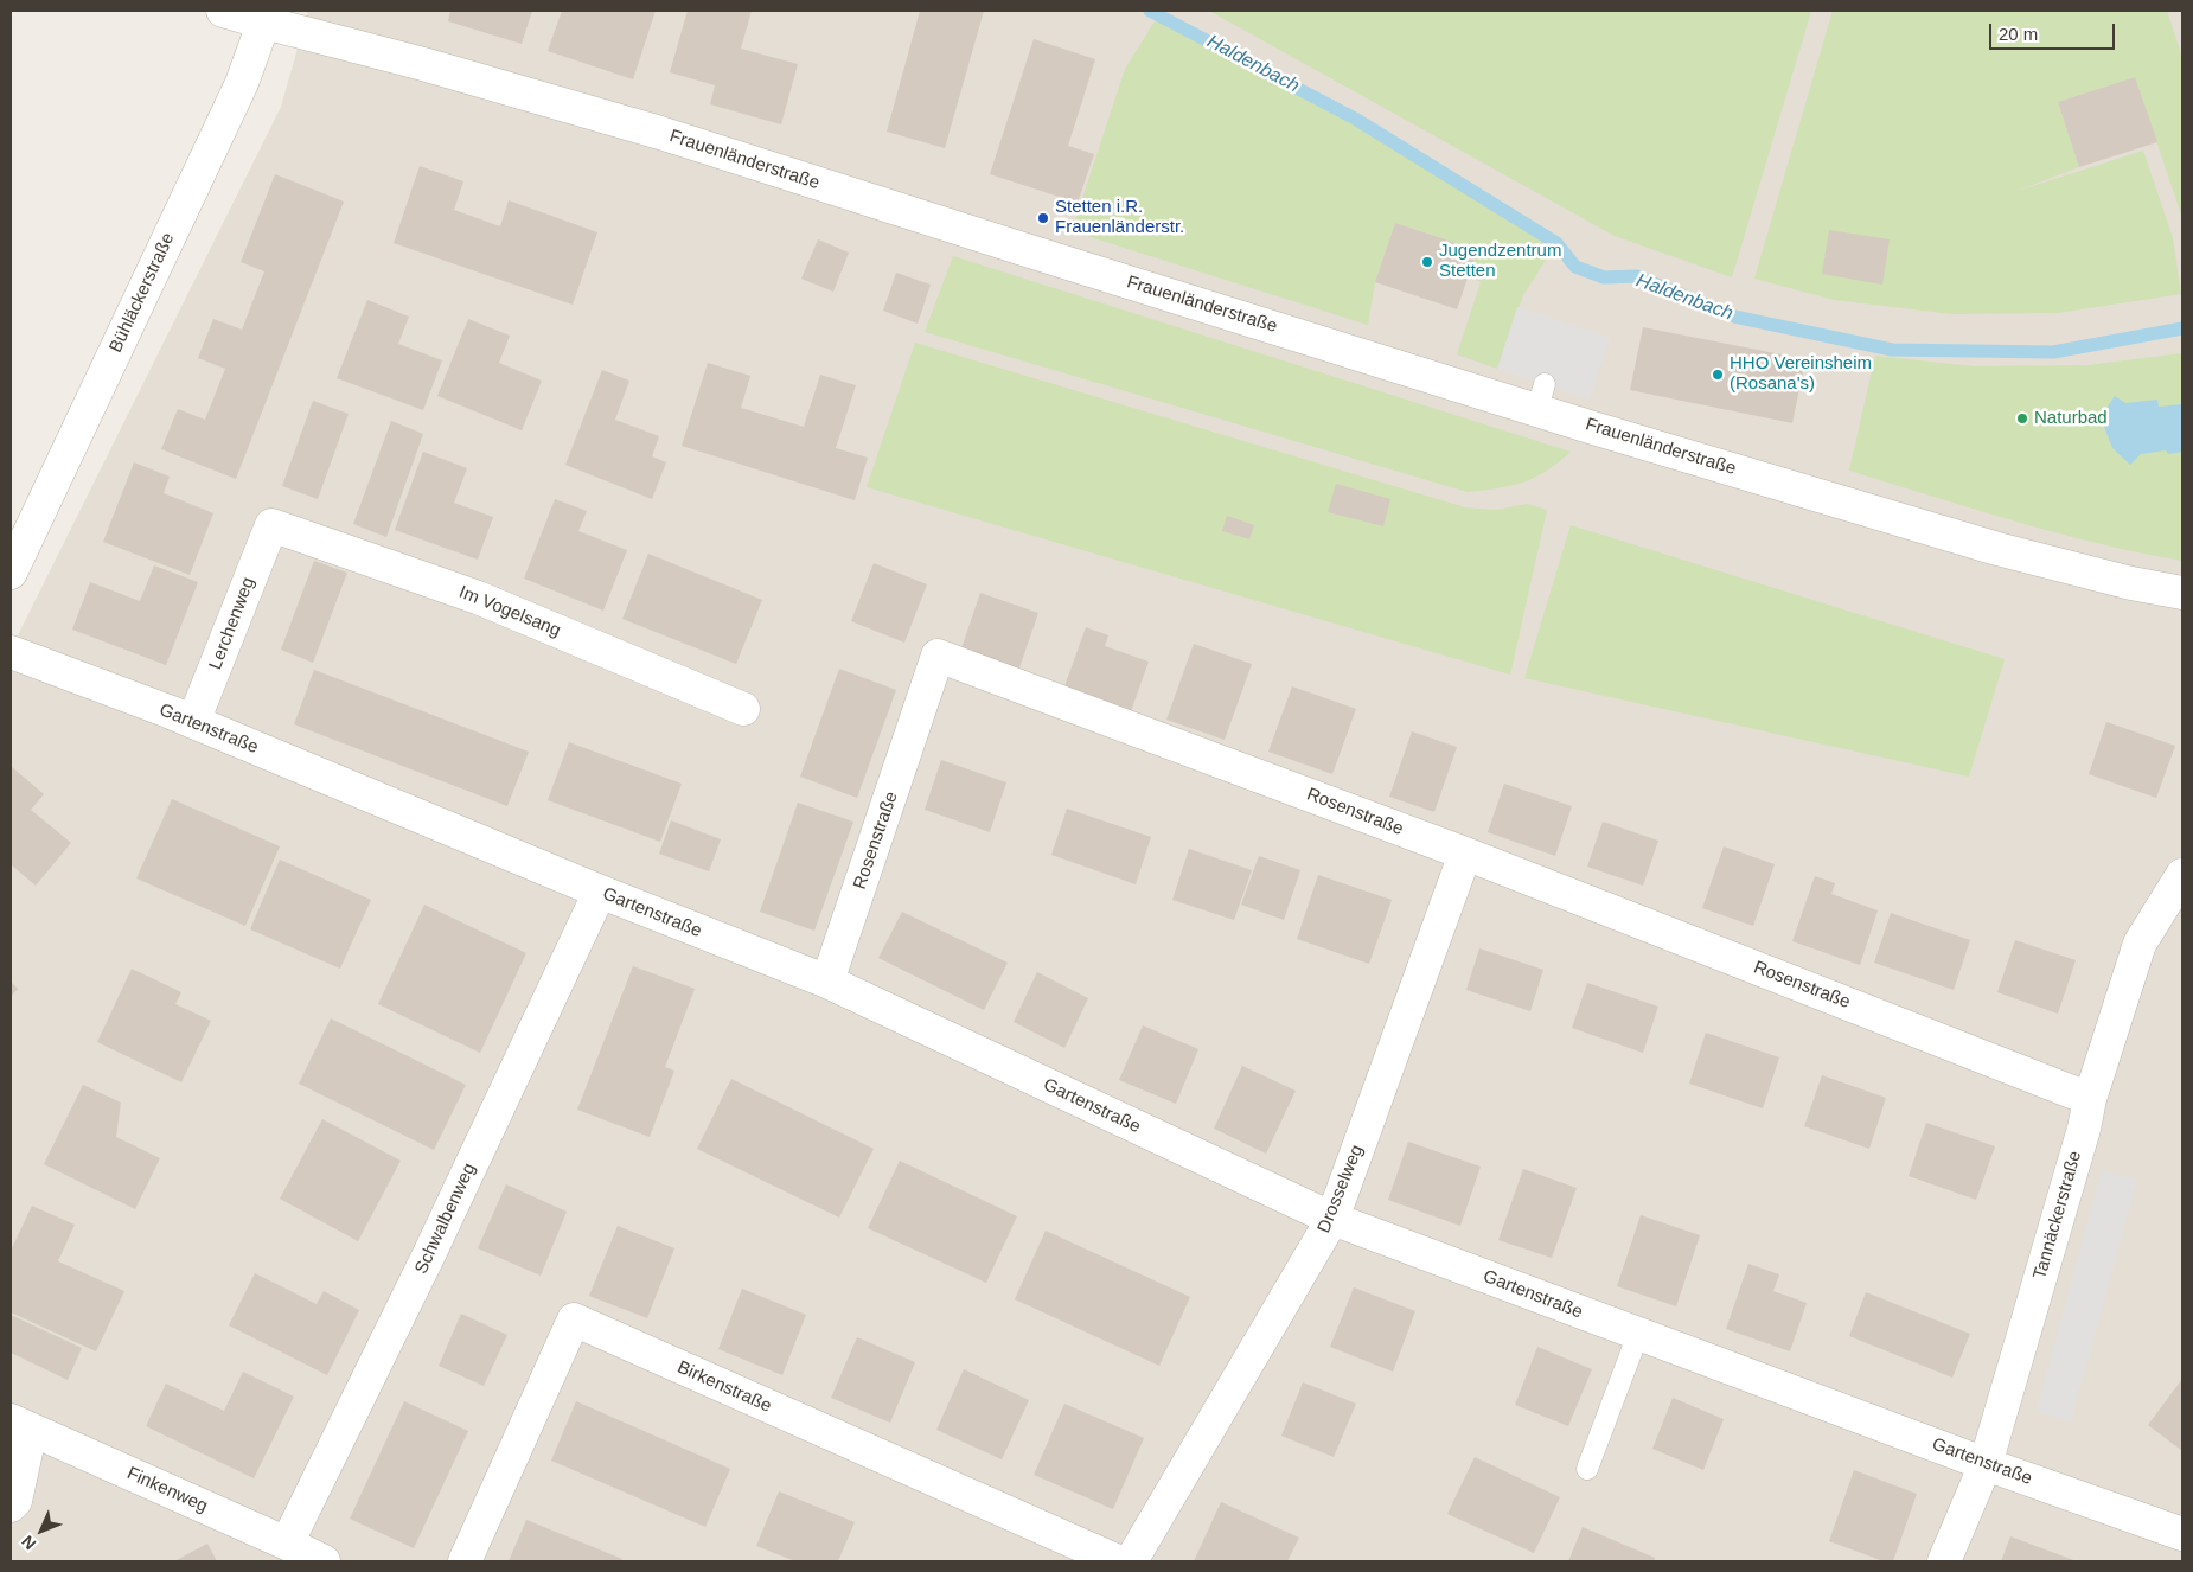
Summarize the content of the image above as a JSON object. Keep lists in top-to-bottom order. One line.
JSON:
{"streets":{"street":["Frauenländerstraße","Bühläckerstraße","Im Vogelsang","Lerchenweg","Gartenstraße","Rosenstraße","Drosselweg","Tannäckerstraße","Schwalbenweg","Birkenstraße","Finkenweg"]},"crossings":[["Frauenländerstraße","Bühläckerstraße"],["Im Vogelsang","Lerchenweg"],["Lerchenweg","Gartenstraße"],["Gartenstraße","Rosenstraße"],["Gartenstraße","Drosselweg"],["Gartenstraße","Tannäckerstraße"],["Gartenstraße","Schwalbenweg"],["Rosenstraße","Drosselweg"],["Rosenstraße","Tannäckerstraße"],["Schwalbenweg","Finkenweg"]],"water":["Haldenbach"],"places":["Stetten i.R. Frauenländerstr.","Jugendzentrum Stetten","HHO Vereinsheim (Rosana's)","Naturbad"],"scale_bar":"20 m","north":"bottom left"}
